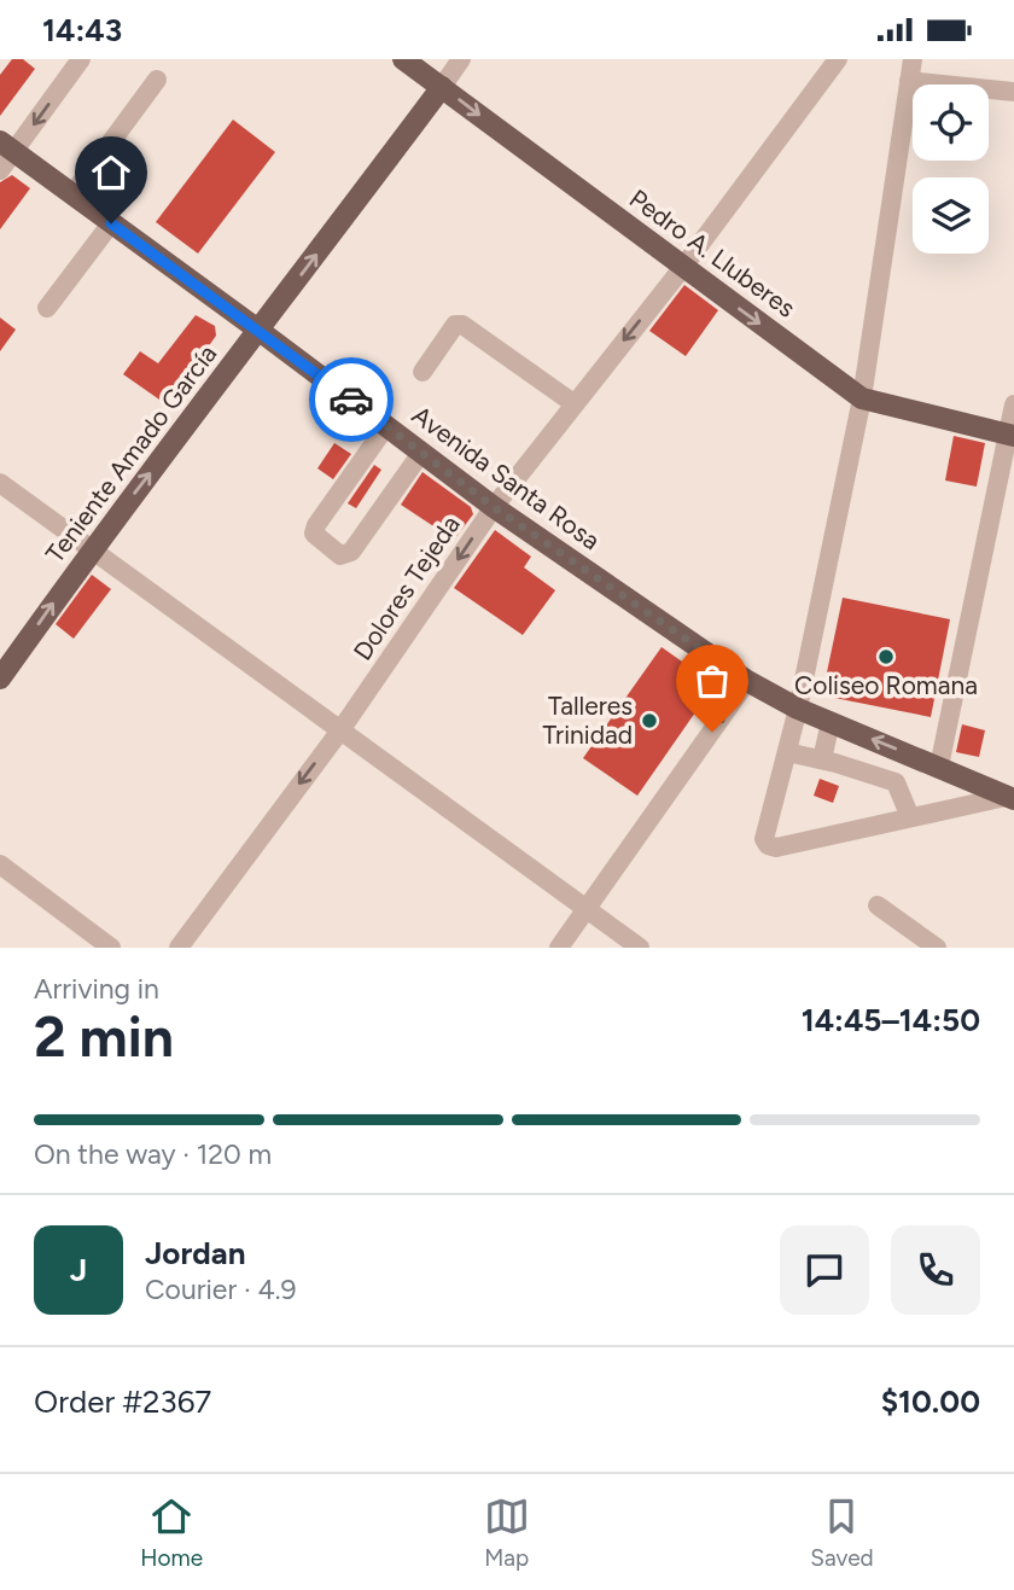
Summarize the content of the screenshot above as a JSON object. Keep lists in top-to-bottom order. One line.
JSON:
{"streets":{"main road":["Pedro A. Lluberes","Teniente Amado García","Avenida Santa Rosa"],"street":["Dolores Tejeda"]},"crossings":[["Pedro A. Lluberes","Teniente Amado García"],["Pedro A. Lluberes","Dolores Tejeda"],["Teniente Amado García","Avenida Santa Rosa"],["Avenida Santa Rosa","Dolores Tejeda"]],"one_way":["Pedro A. Lluberes","Teniente Amado García","Dolores Tejeda"],"places":["Coliseo Romana","Talleres Trinidad"],"page":{"status":"14:43","heading":["2 min","Arriving in","14:45–14:50"],"panel":["Jordan","Courier · 4.9","Order #2367","$10.00"],"bar":"On the way · 120 m","round":"J","tabs":["Home","Map","Saved"]}}
